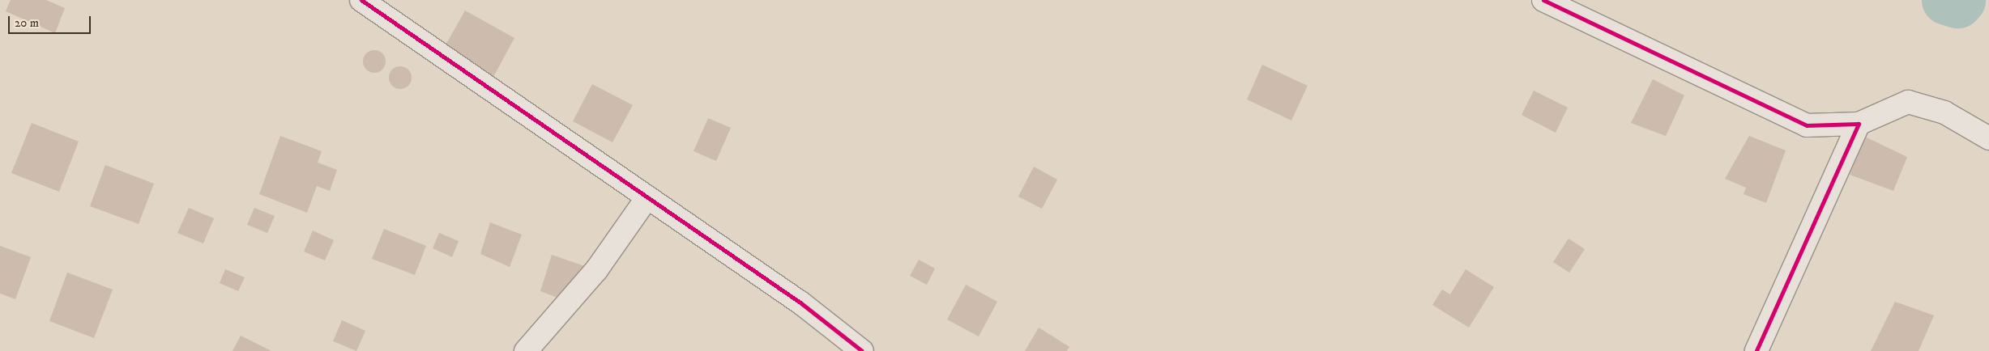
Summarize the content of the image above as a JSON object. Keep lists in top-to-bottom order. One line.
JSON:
{"scale_bar":"20 m"}
